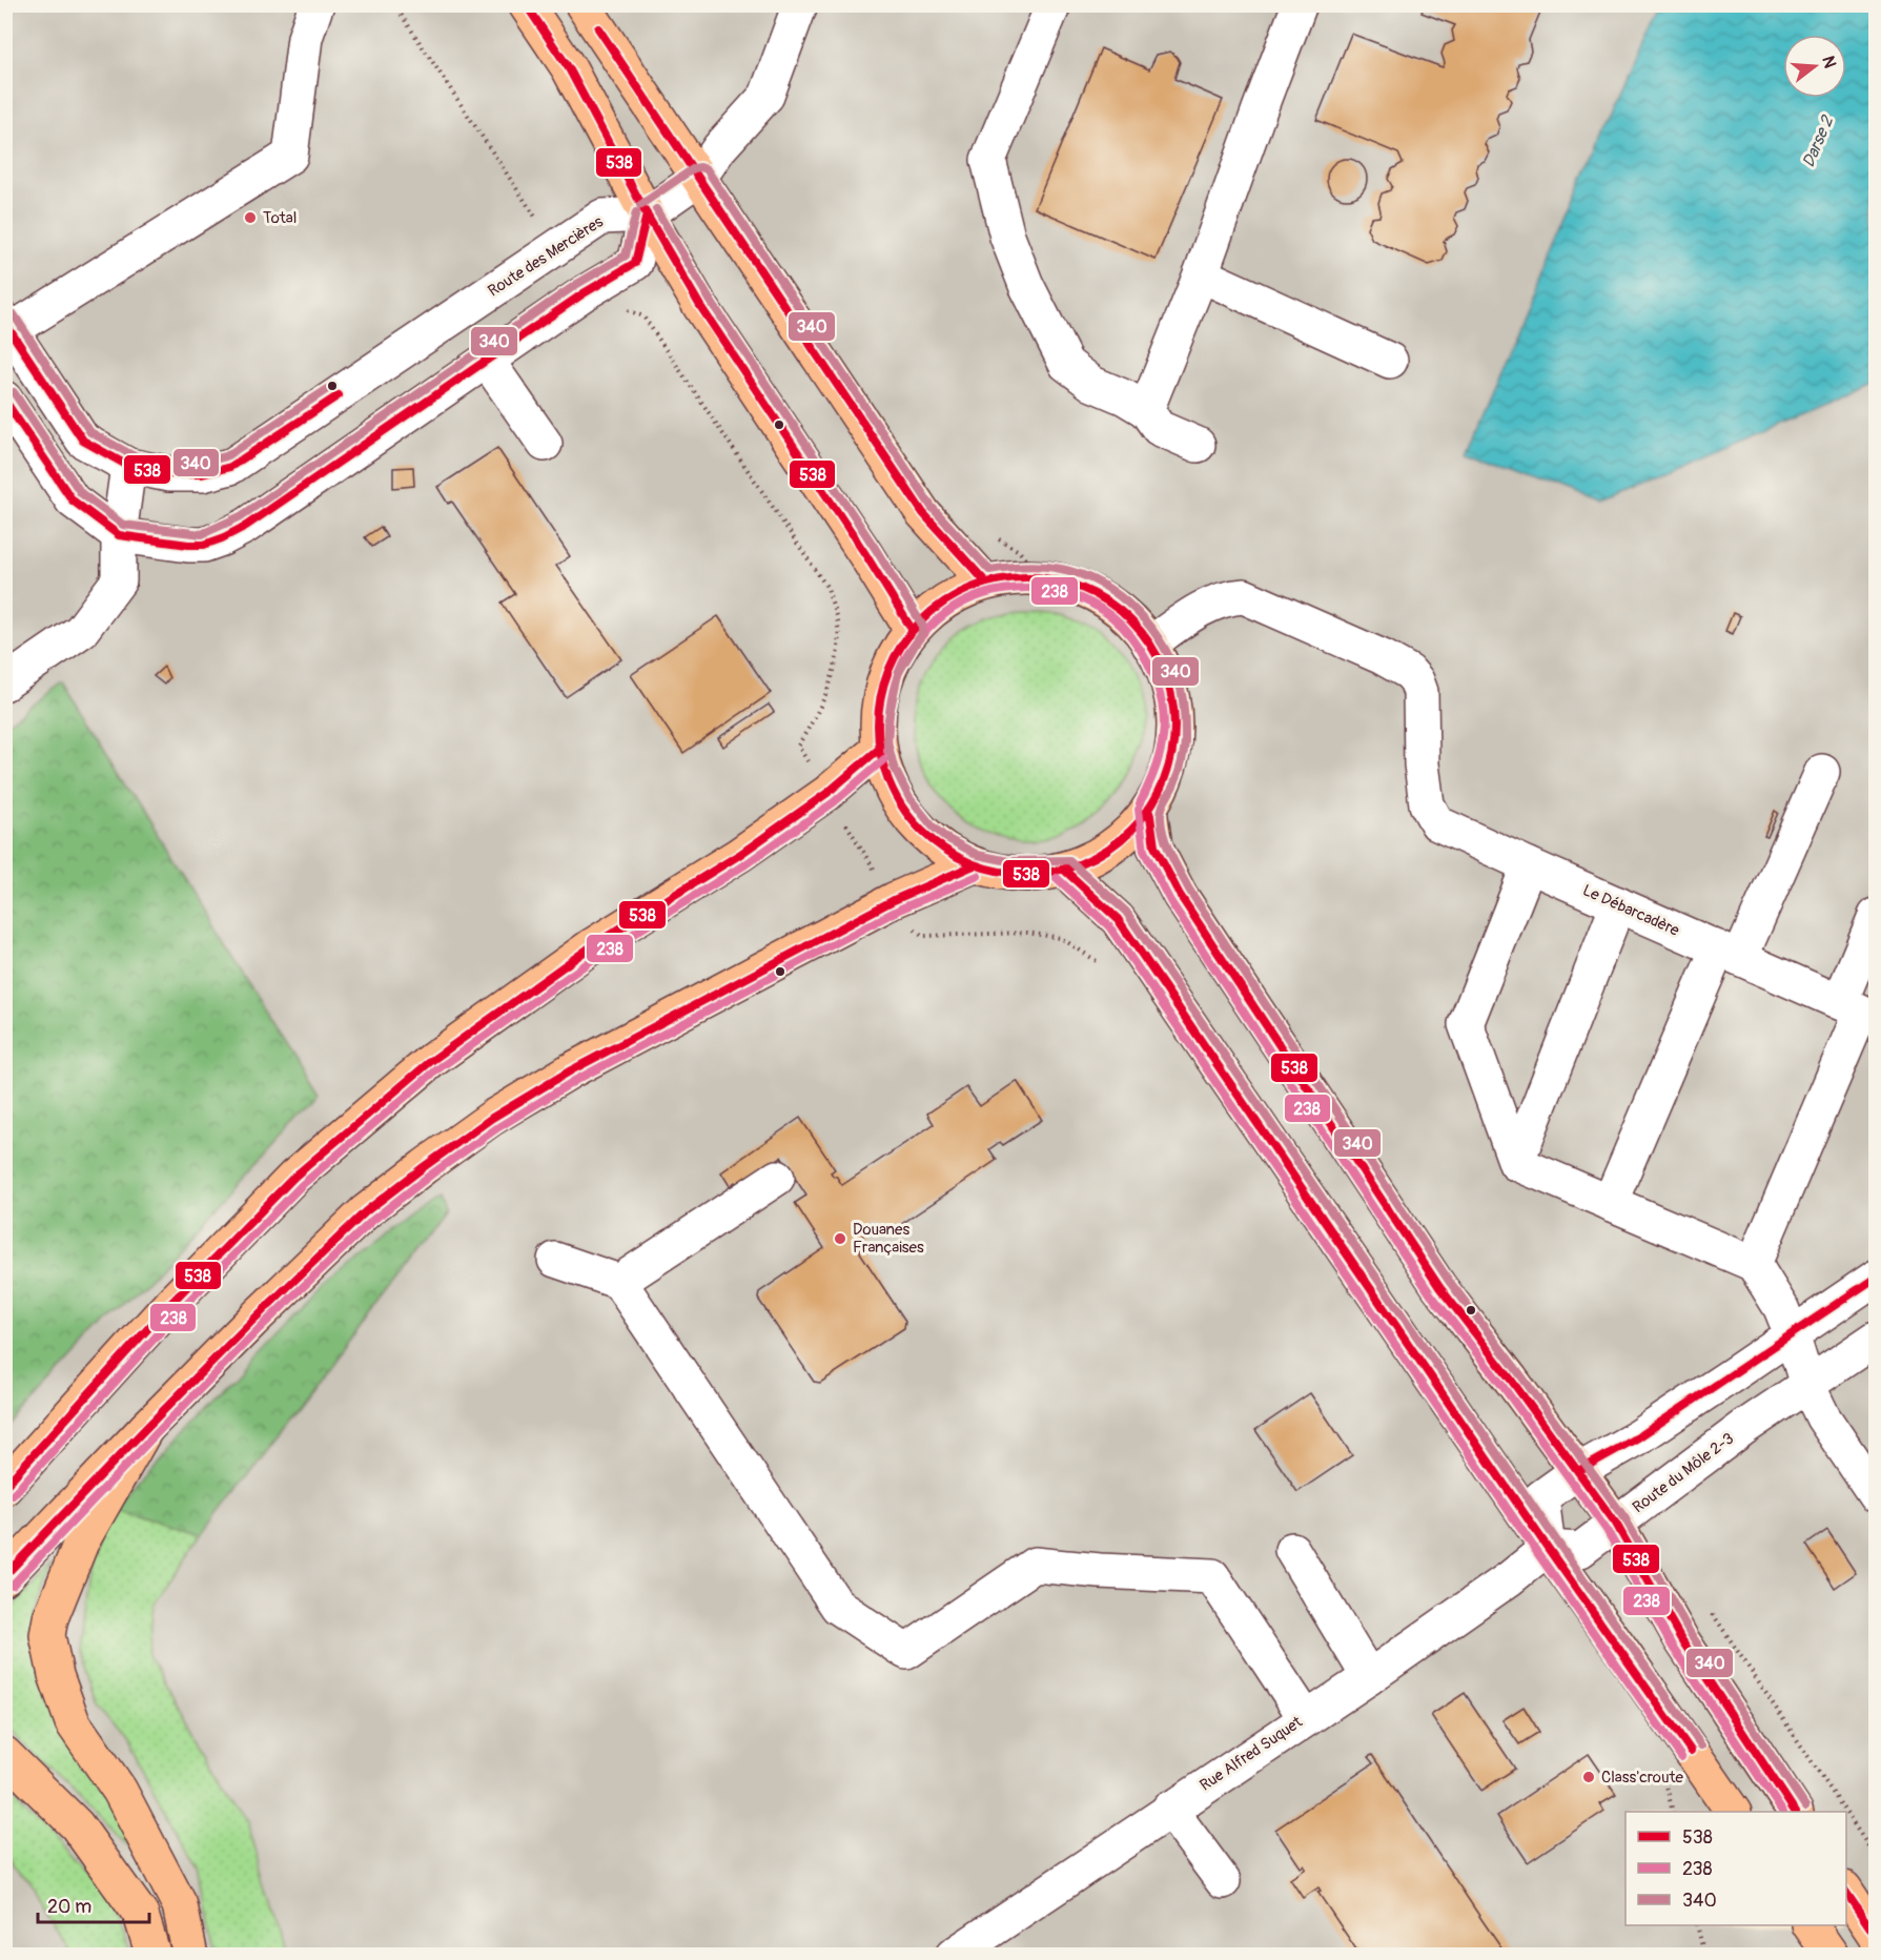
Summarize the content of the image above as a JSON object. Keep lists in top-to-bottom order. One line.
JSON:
{"streets":{"street":["Route des Mercières","Le Débarcadère","Route du Môle 2-3","Rue Alfred Suquet"]},"crossings":[["Route du Môle 2-3","Rue Alfred Suquet"]],"water":["Darse 2"],"places":["Total","Douanes Françaises","Class'croute"],"lines":["transit line 538","transit line 340","transit line 238"],"legend":["538","238","340"],"scale_bar":"20 m","north":"right"}
